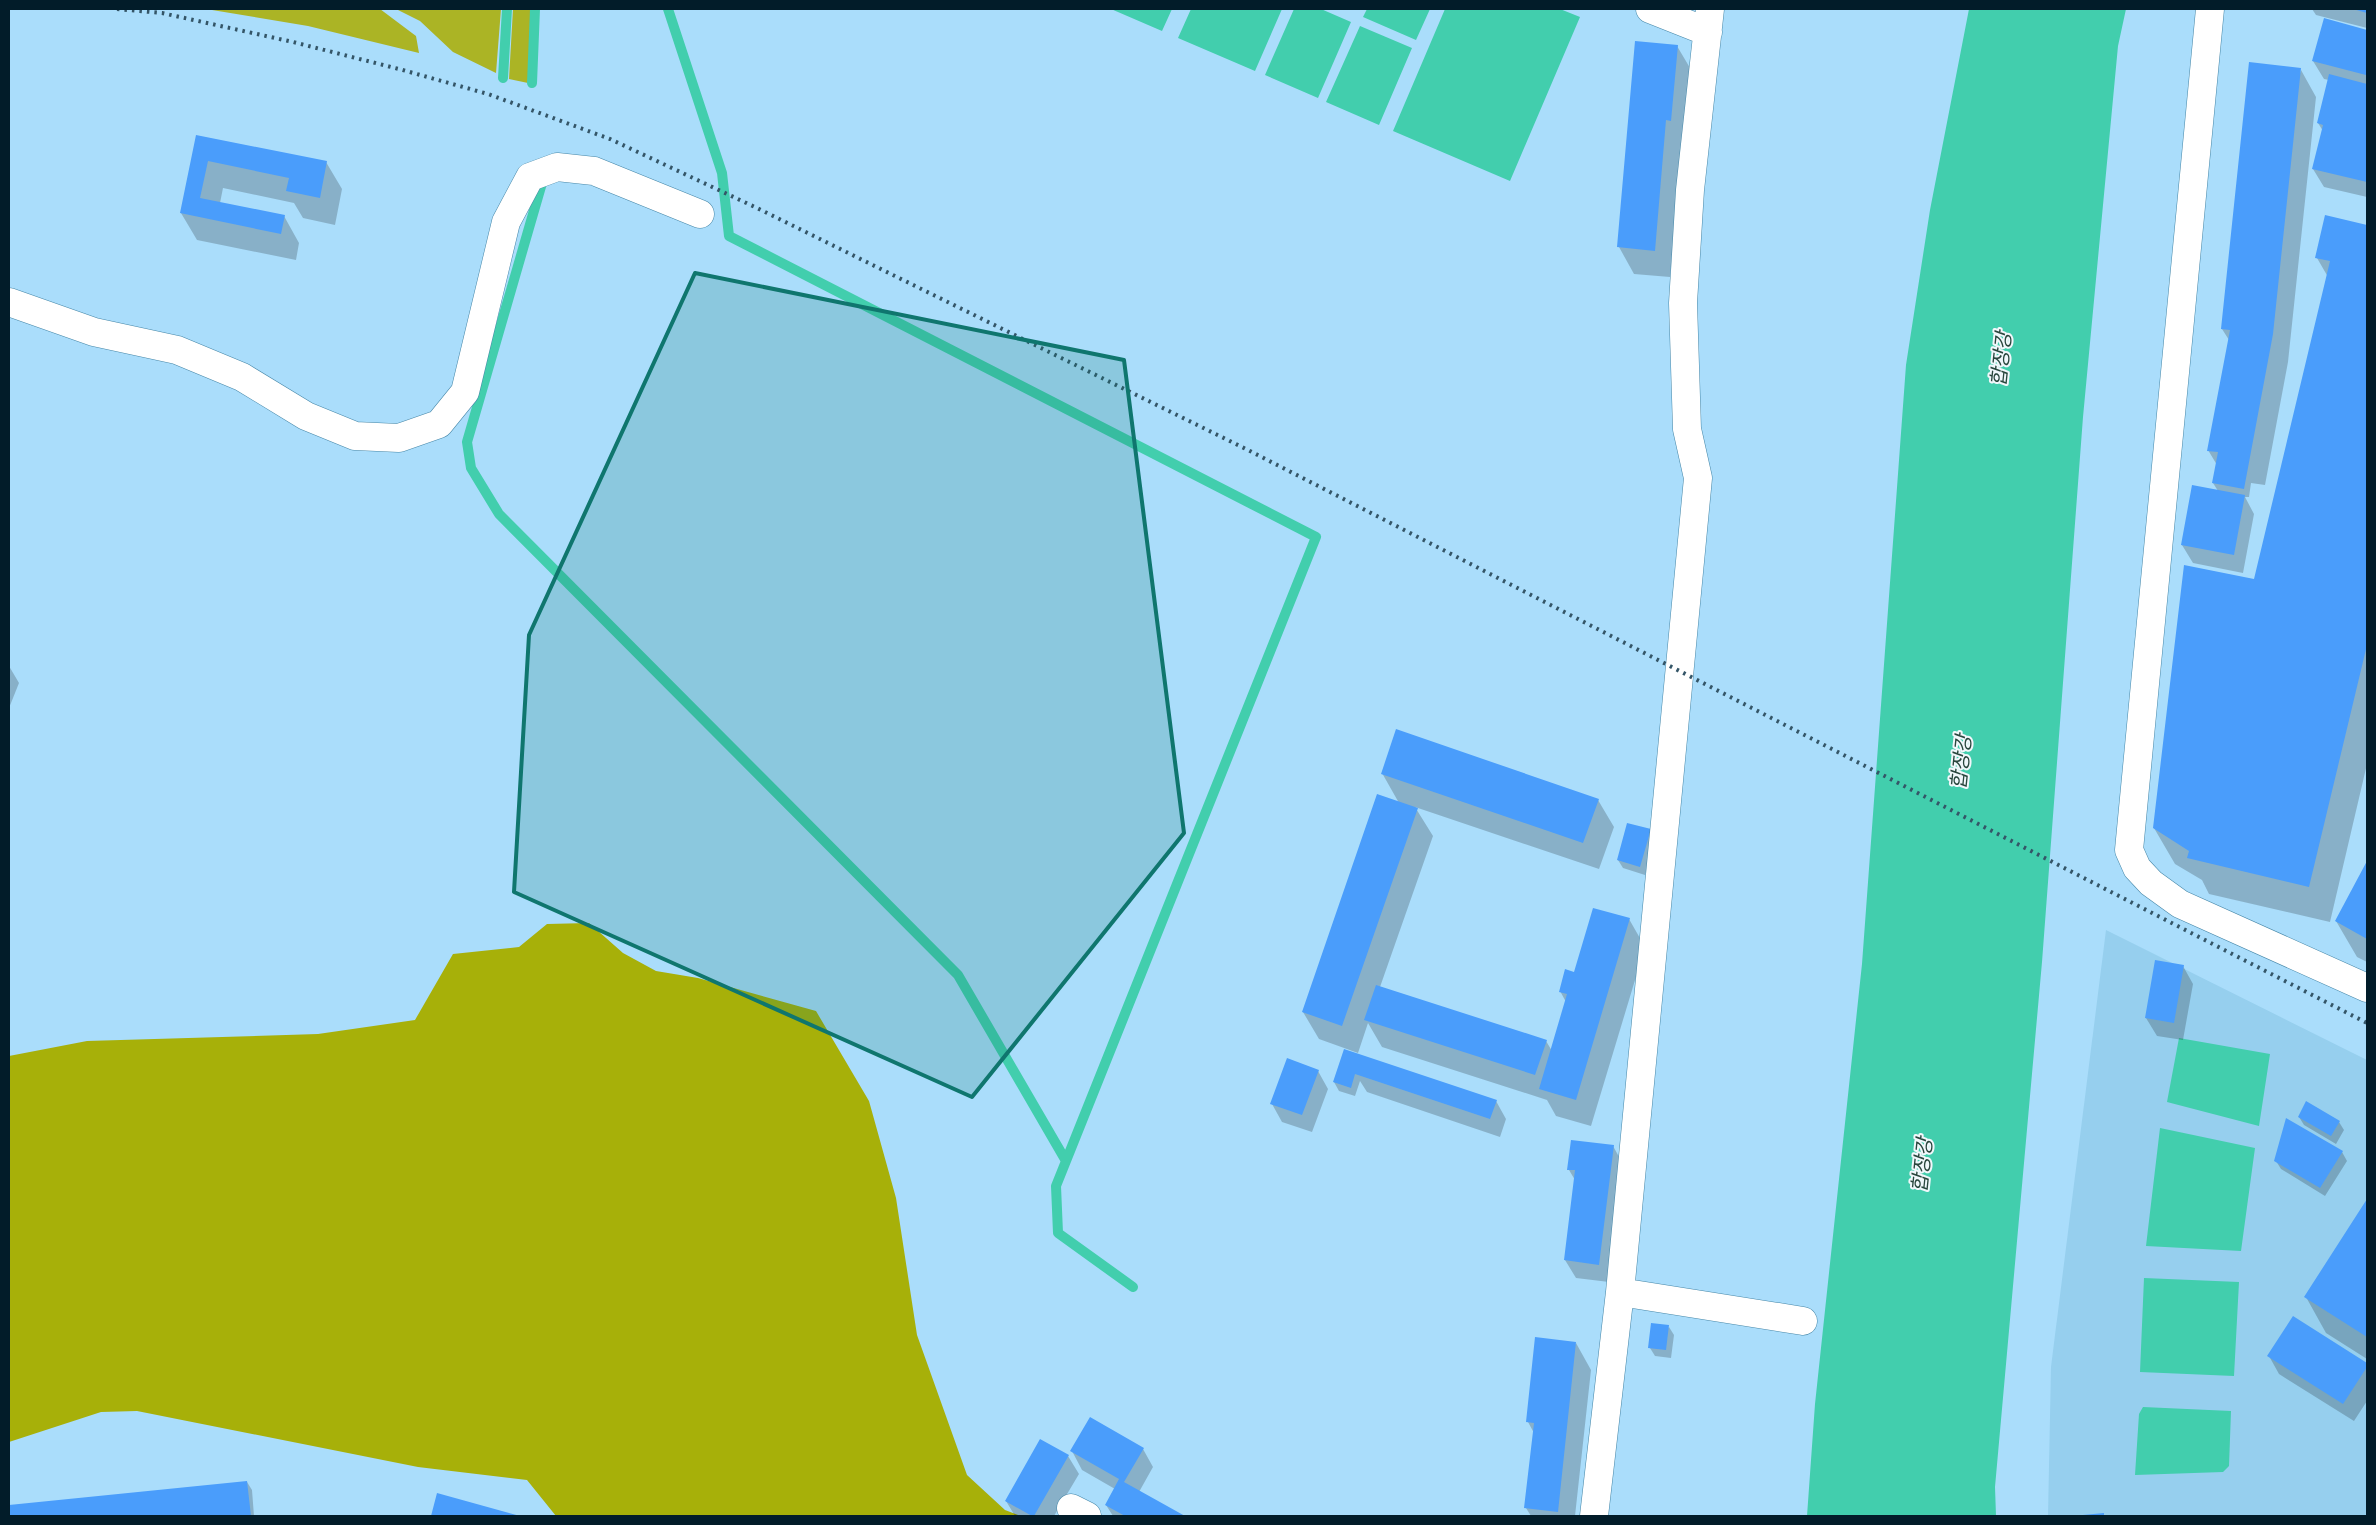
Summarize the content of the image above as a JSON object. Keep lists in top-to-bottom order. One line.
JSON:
{"water":["합장강"]}
